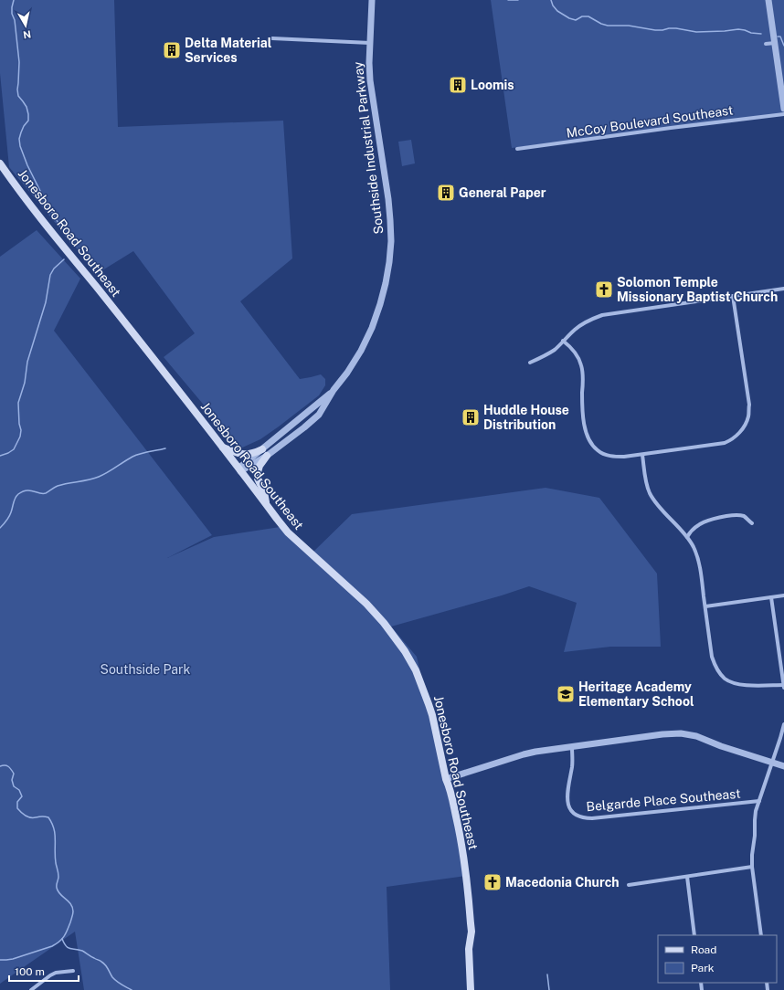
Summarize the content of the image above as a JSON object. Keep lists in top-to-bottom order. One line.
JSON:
{"streets":{"main road":["Jonesboro Road Southeast"],"street":["McCoy Boulevard Southeast","Southside Industrial Parkway","Belgarde Place Southeast"]},"crossings":[["Southside Industrial Parkway","Jonesboro Road Southeast"]],"parks":["Southside Park"],"places":{"building":["Delta Material Services","Loomis","General Paper","Huddle House Distribution"],"church":["Solomon Temple Missionary Baptist Church","Macedonia Church"],"school or university":["Heritage Academy Elementary School"]},"legend":["Road","Park"],"scale_bar":"100 m","north":"bottom"}
